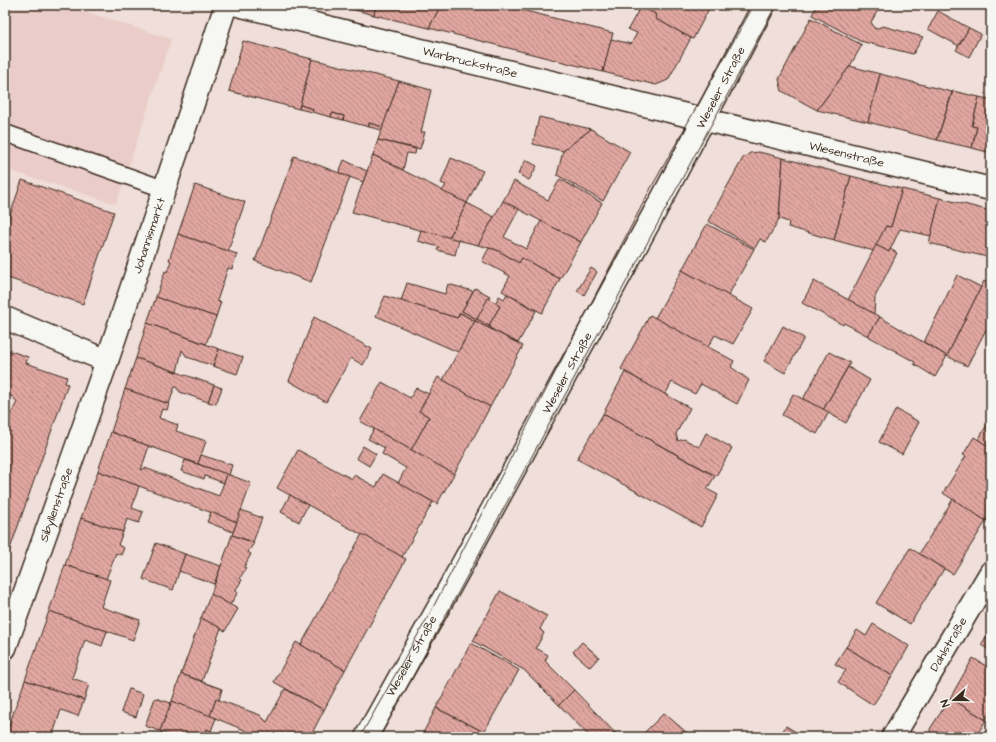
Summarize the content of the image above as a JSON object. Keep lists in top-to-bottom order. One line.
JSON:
{"streets":{"street":["Warbruckstraße","Weseler Straße","Wiesenstraße","Johannismarkt","Sibyllenstraße","Dahlstraße"]},"crossings":[["Warbruckstraße","Weseler Straße"],["Warbruckstraße","Wiesenstraße"],["Weseler Straße","Wiesenstraße"],["Johannismarkt","Sibyllenstraße"]],"north":"left"}
